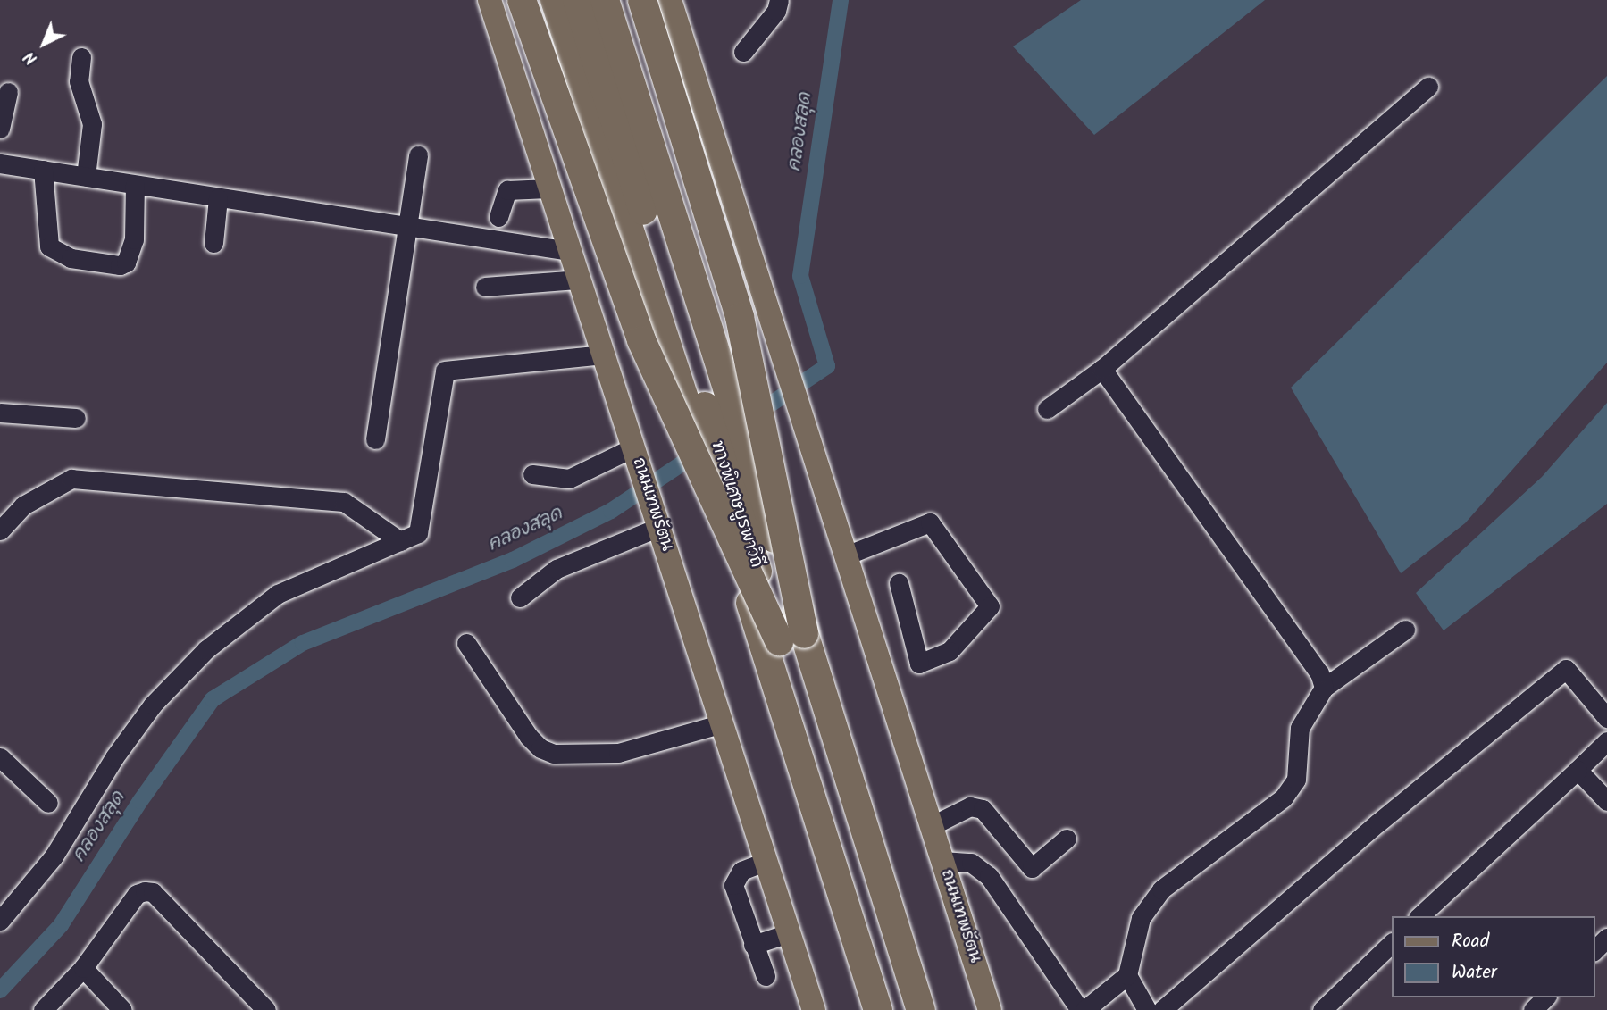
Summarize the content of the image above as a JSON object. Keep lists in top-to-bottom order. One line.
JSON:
{"streets":{"highway":["ทางพิเศษบูรพาวิถี"],"main road":["ถนนเทพรัตน"]},"water":["คลองสลุด"],"legend":["Road","Water"],"north":"bottom left"}
